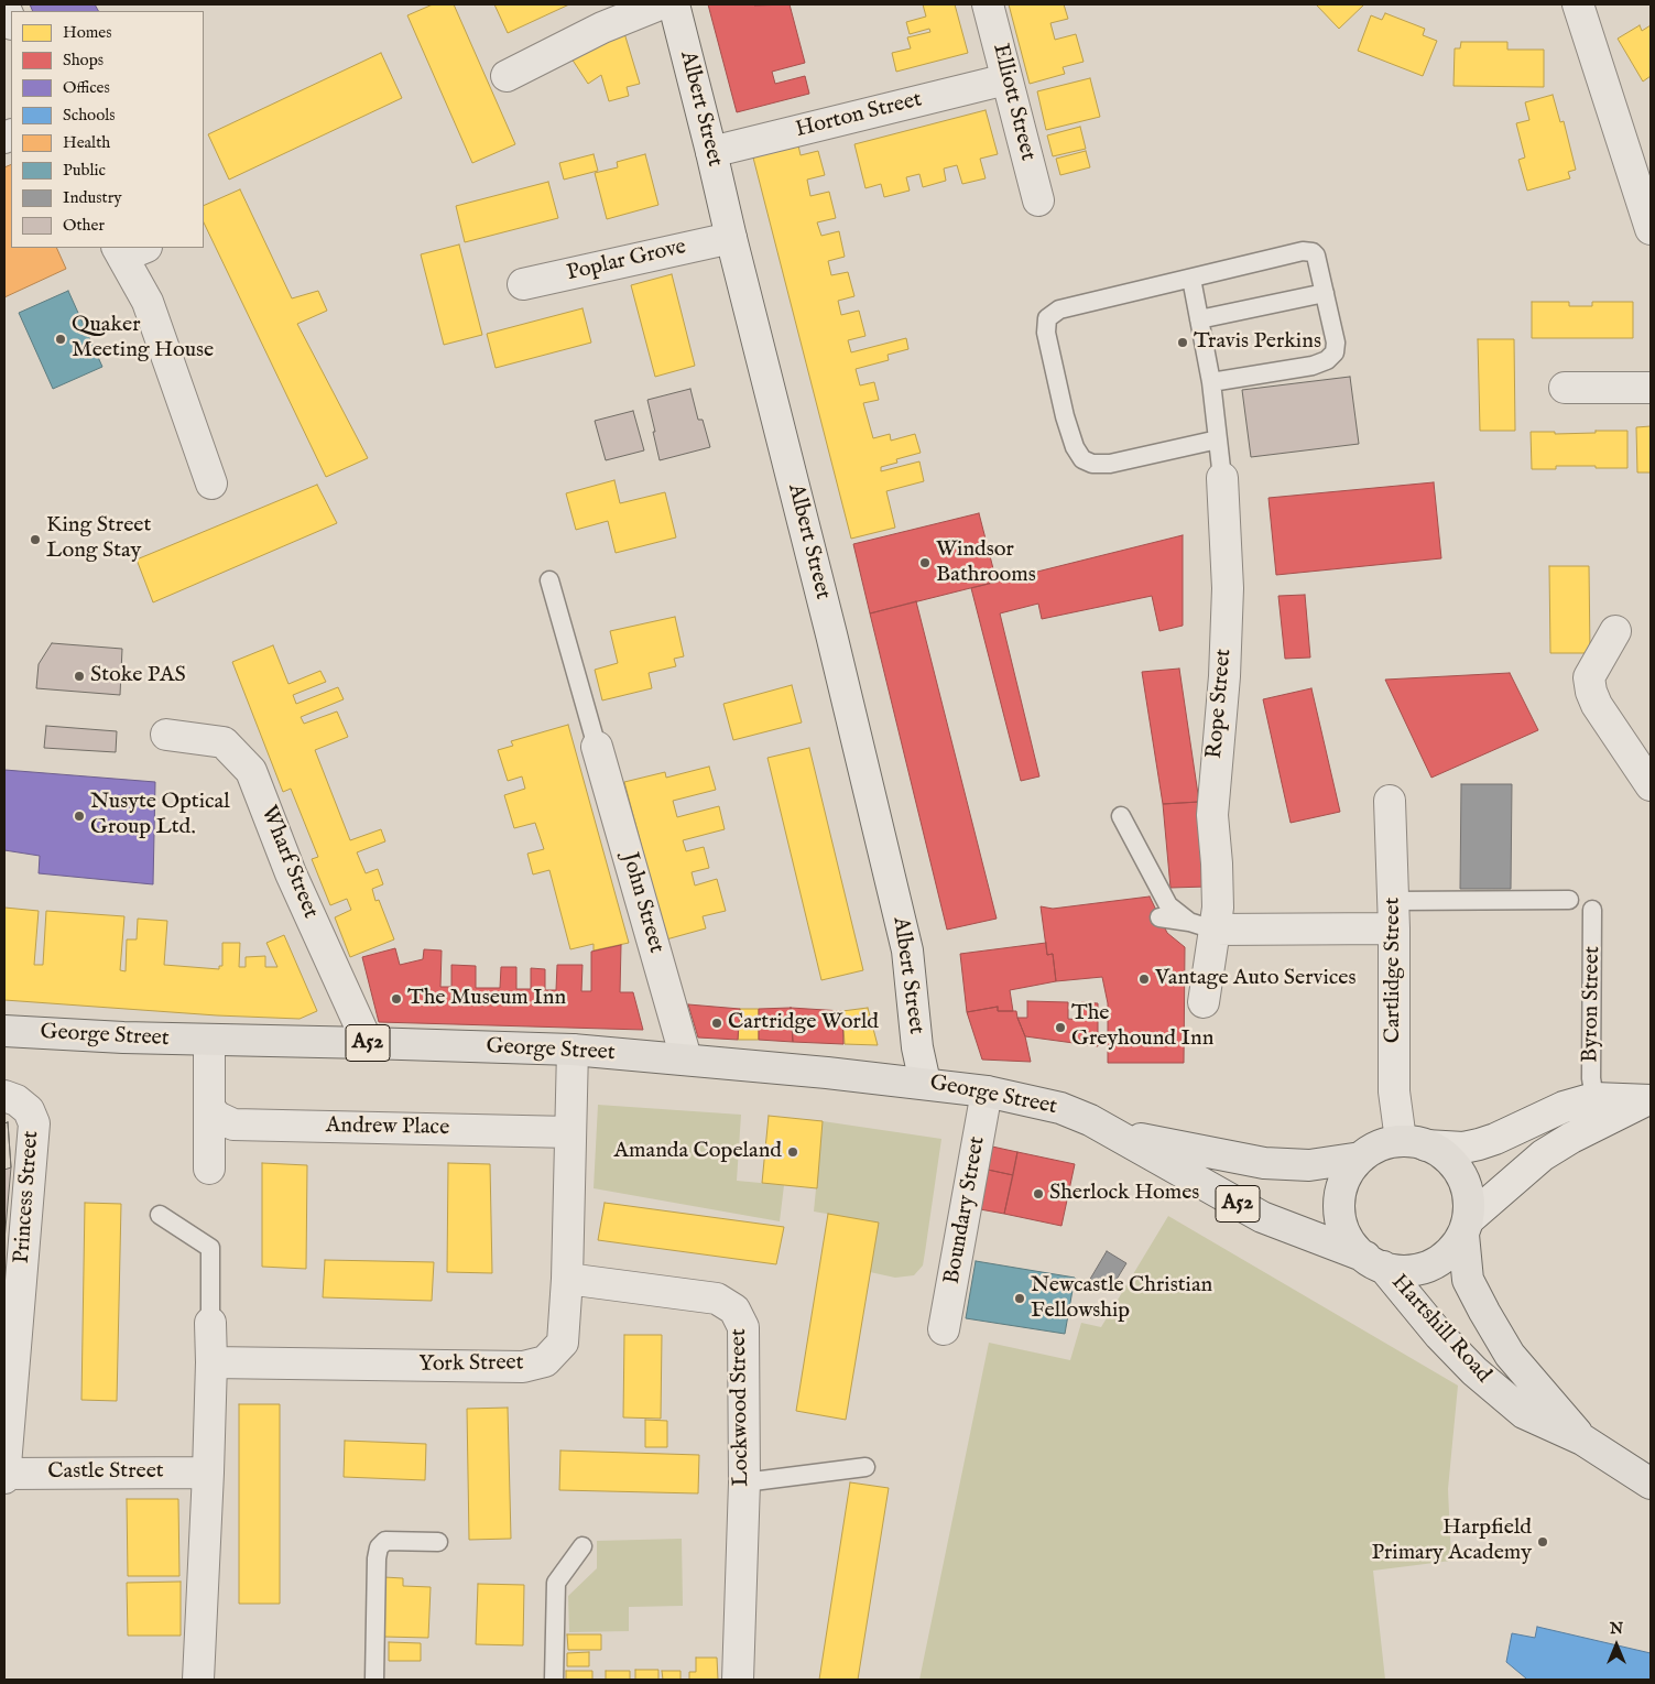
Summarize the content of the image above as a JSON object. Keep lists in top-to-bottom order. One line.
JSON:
{"streets":{"main road":["George Street","A52","Hartshill Road"],"street":["Elliott Street","Albert Street","Horton Street","Poplar Grove","Rope Street","Wharf Street","John Street","Cartlidge Street","Andrew Place","Princess Street","Boundary Street","York Street","Lockwood Street","Castle Street"],"lane":["Byron Street"]},"crossings":[["Elliott Street","Horton Street"],["Albert Street","Horton Street"],["Albert Street","Poplar Grove"],["Albert Street","George Street"],["Wharf Street","George Street"],["John Street","George Street"],["Cartlidge Street","A52"],["Cartlidge Street","Hartshill Road"],["George Street","A52"],["George Street","Boundary Street"],["George Street","York Street"],["A52","Hartshill Road"],["Andrew Place","York Street"],["Princess Street","Castle Street"],["York Street","Lockwood Street"]],"places":["Quaker Meeting House","Travis Perkins","King Street Long Stay","Windsor Bathrooms","Stoke PAS","Nusyte Optical Group Ltd.","Vantage Auto Services","The Museum Inn","Cartridge World","The Greyhound Inn","Amanda Copeland","Sherlock Homes","Newcastle Christian Fellowship","Harpfield Primary Academy"],"legend":["Homes","Shops","Offices","Schools","Health","Public","Industry","Other"],"north":"top"}
